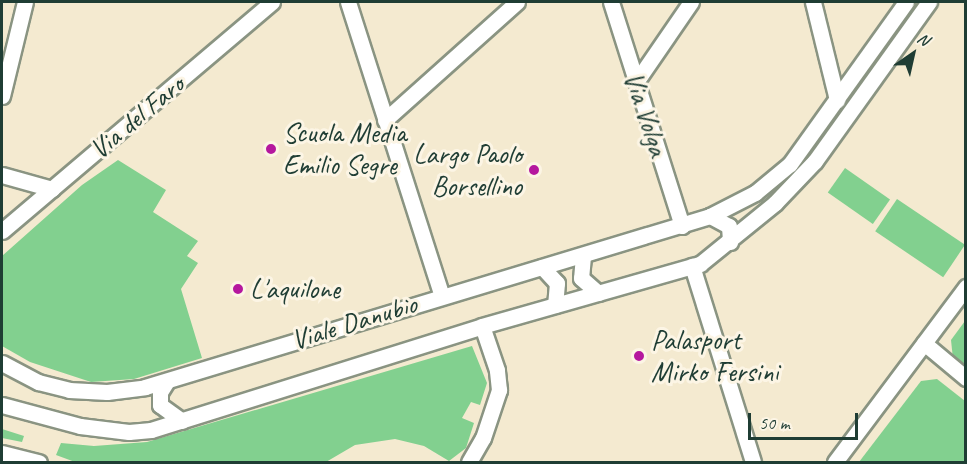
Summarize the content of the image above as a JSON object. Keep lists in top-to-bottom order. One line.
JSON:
{"streets":{"street":["Via Volga","Via del Faro","Viale Danubio"]},"crossings":[["Via Volga","Viale Danubio"]],"places":["Scuola Media Emilio Segre","Largo Paolo Borsellino","L'aquilone","Palasport Mirko Fersini"],"scale_bar":"50 m","north":"top right"}
